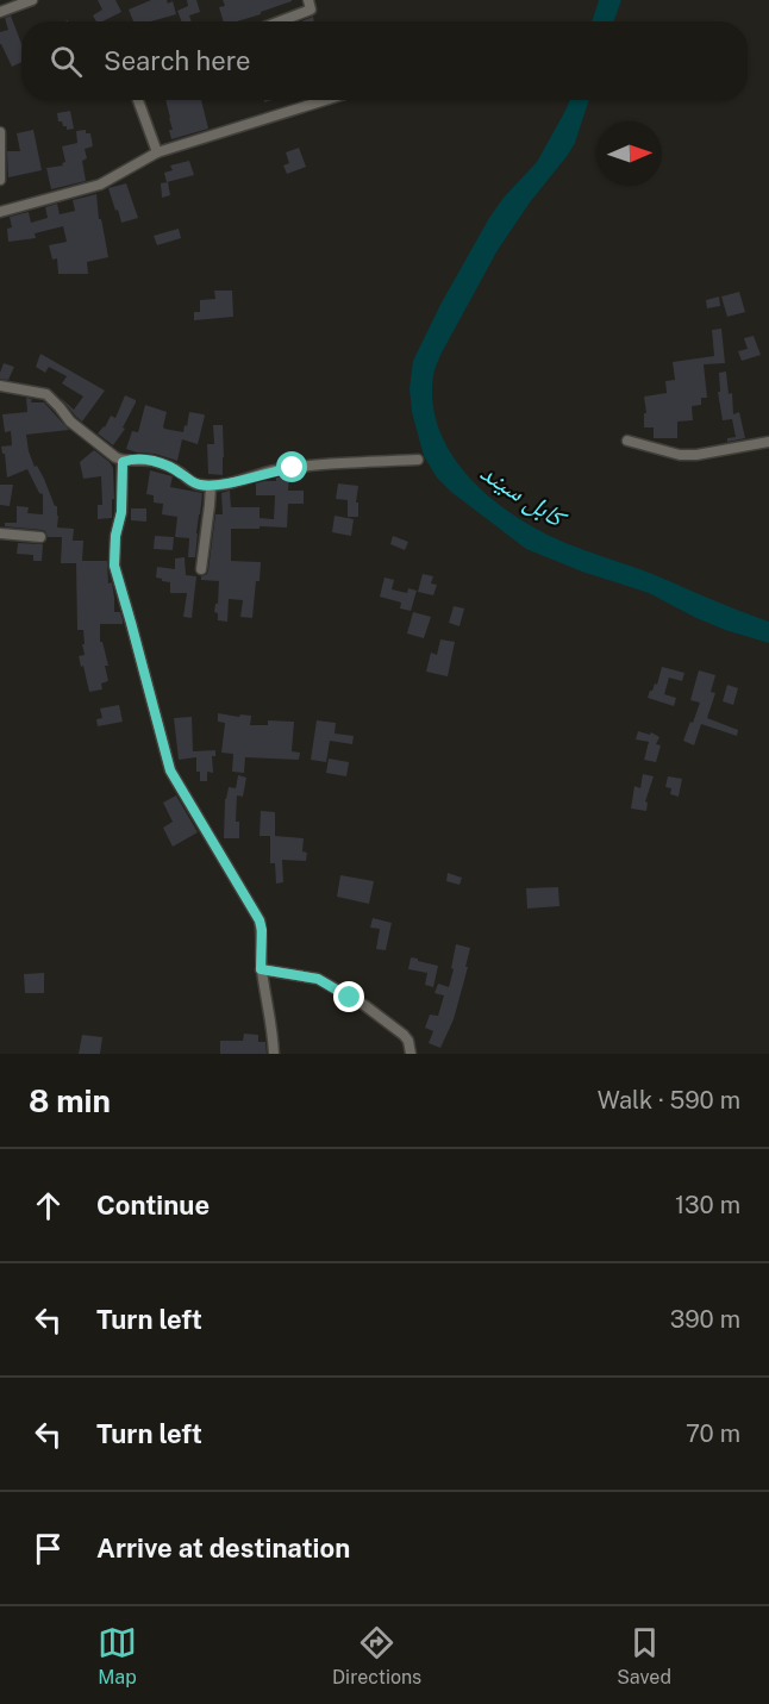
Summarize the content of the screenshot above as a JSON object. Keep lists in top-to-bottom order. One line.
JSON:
{"water":["کابل سيند"],"north":"right","page":{"search":"Search here","heading":["8 min","Walk · 590 m"],"list":[["Continue","130 m"],["Turn left","390 m"],["Turn left","70 m"],"Arrive at destination"],"nav":["Map","Directions","Saved"]}}
